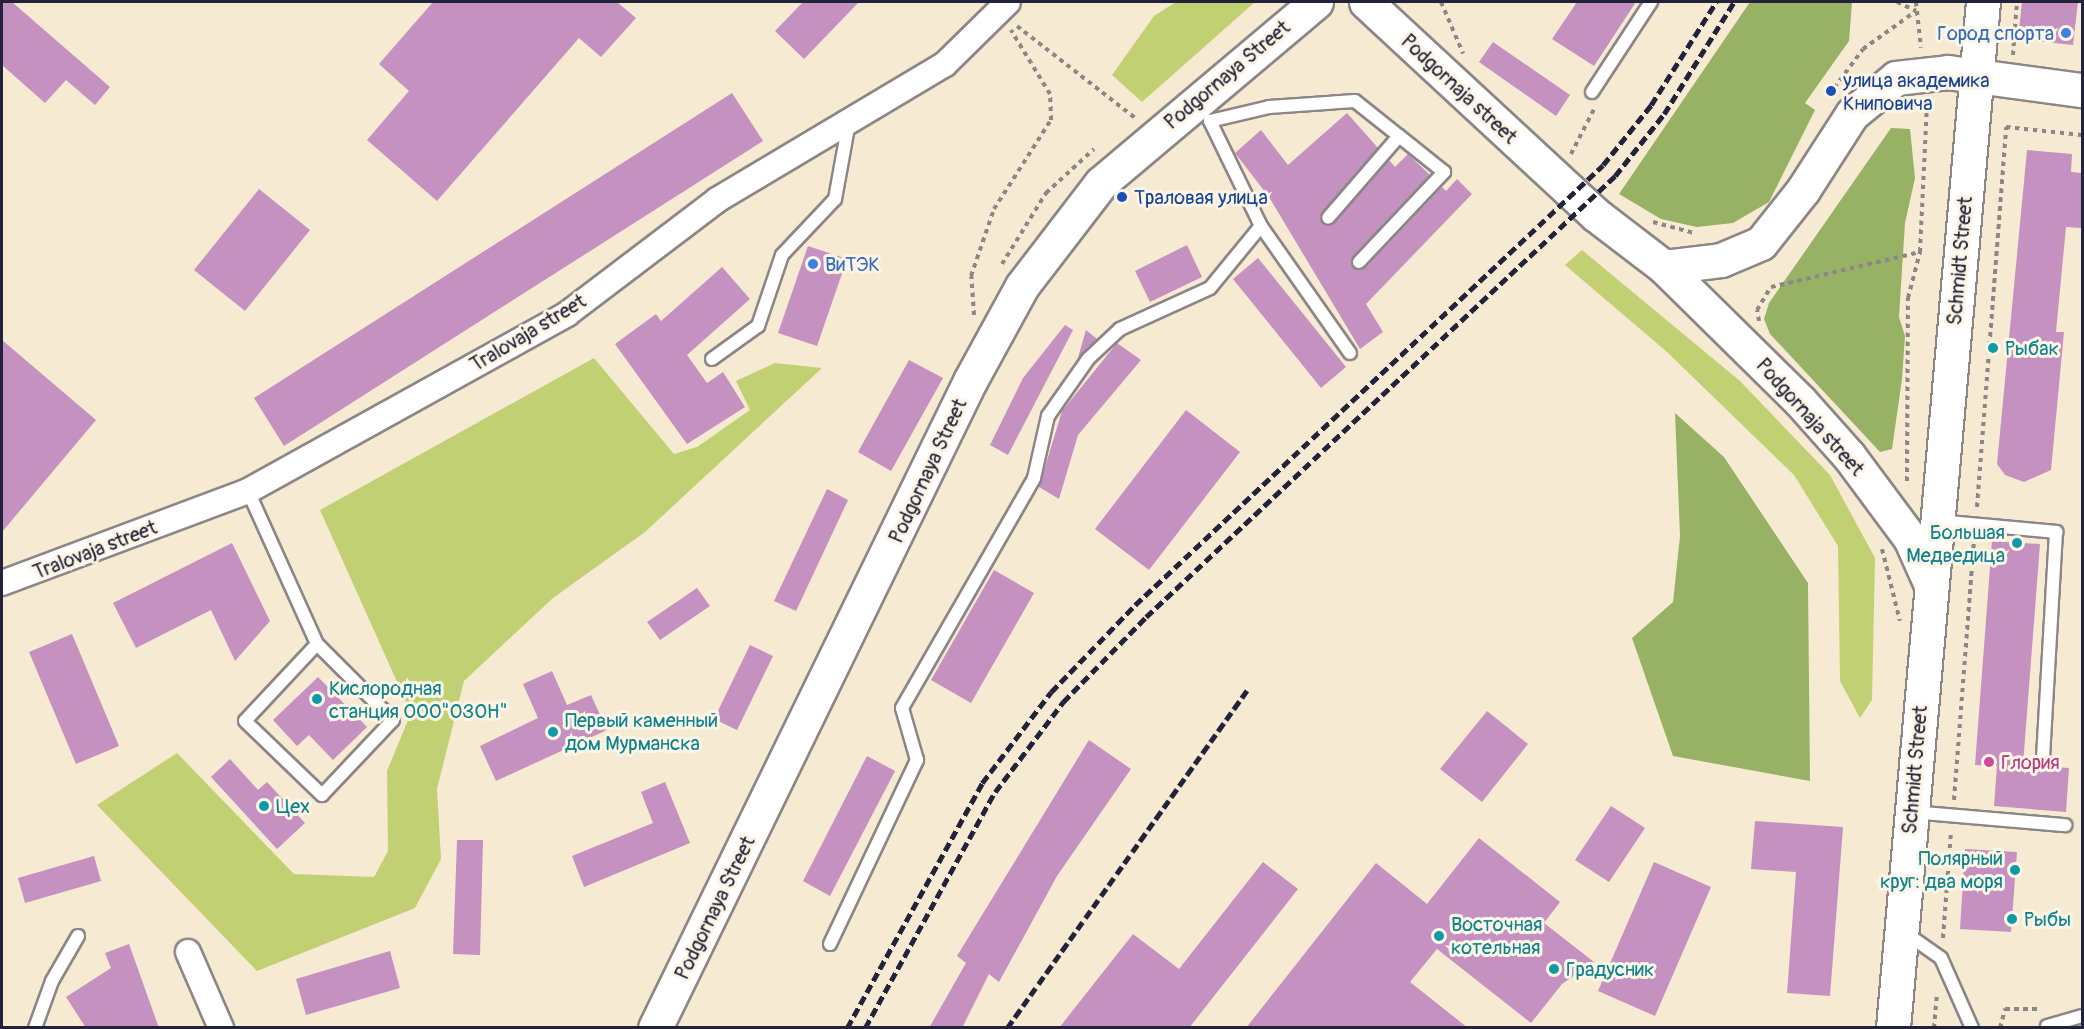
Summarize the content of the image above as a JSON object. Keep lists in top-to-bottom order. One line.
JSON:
{"streets":{"main road":["Podgornaya Street","Podgornaja street","Schmidt Street"],"street":["Tralovaja street"]},"crossings":[["Podgornaja street","Schmidt Street"]],"places":["Город спорта","улица академика Книповича","Траловая улица","ВиТЭК","Рыбак","Большая Медведица","Кислородная станция ООО\"ОЗОН\"","Первый каменный дом Мурманска","Глория","Цех","Полярный круг: два моря","Рыбы","Восточная котельная","Градусник"]}
